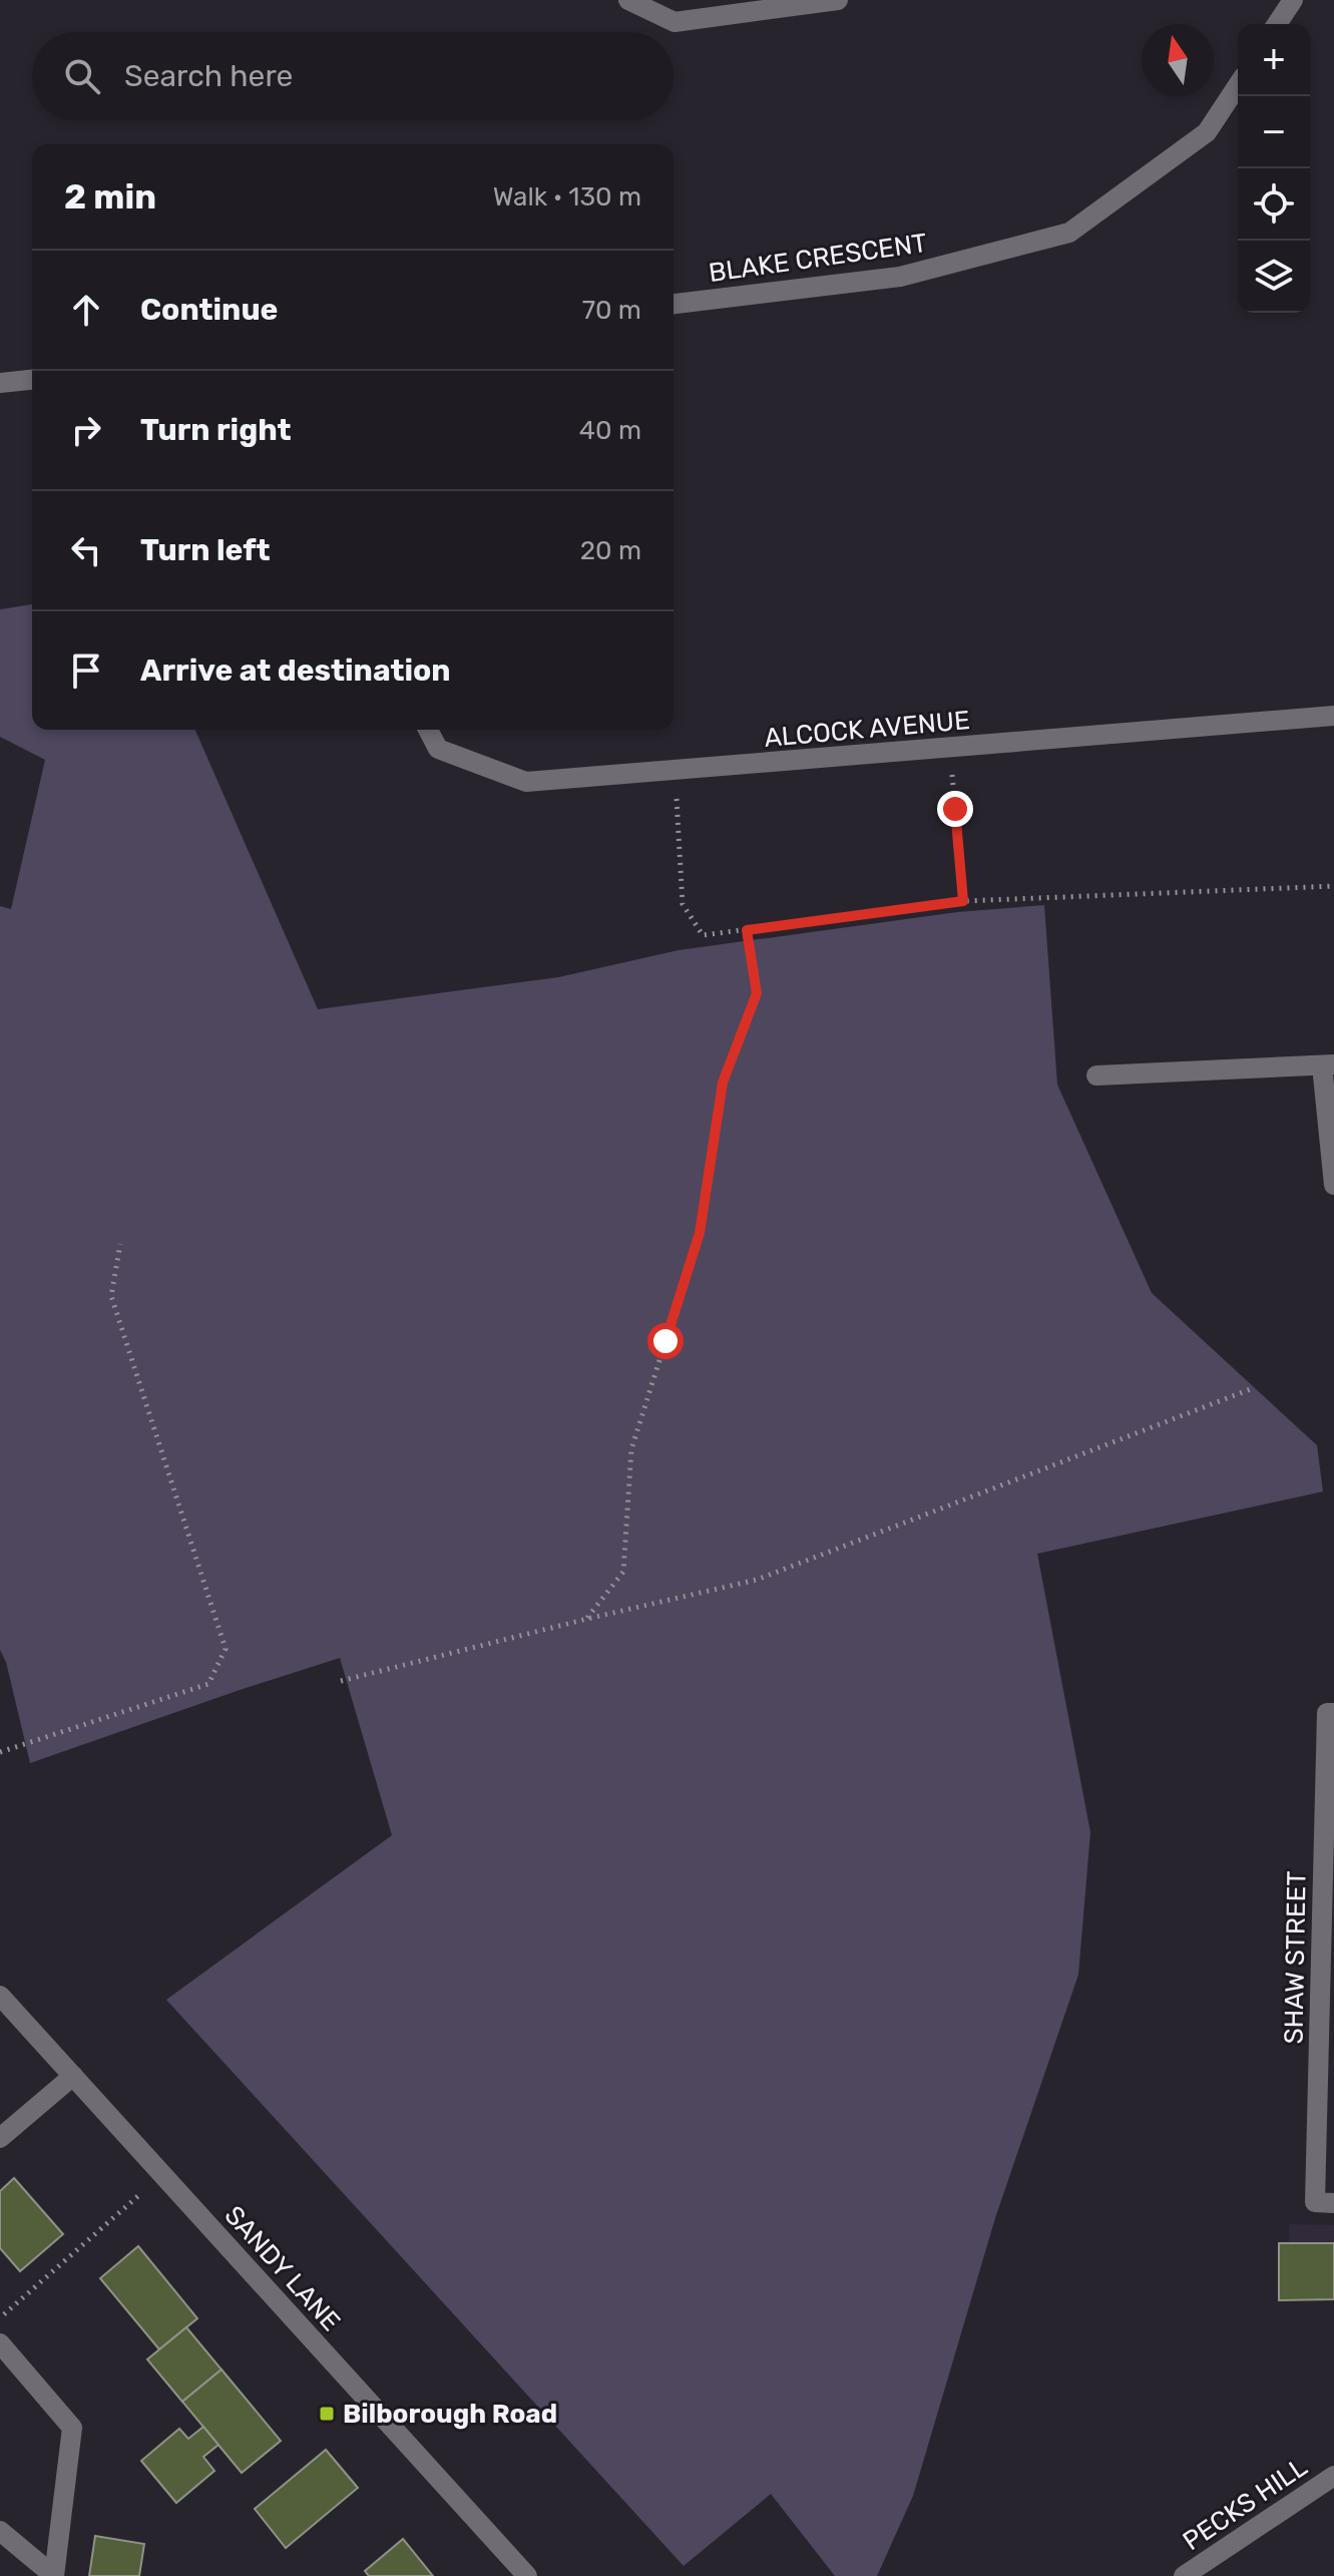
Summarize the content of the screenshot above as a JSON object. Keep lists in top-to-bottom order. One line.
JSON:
{"streets":{"street":["BLAKE CRESCENT","ALCOCK AVENUE","SHAW STREET","SANDY LANE","PECKS HILL"]},"places":{"transit":["Bilborough Road"]},"north":"top","page":{"map_buttons":["+","−"],"search":"Search here","heading":["2 min","Walk · 130 m"],"list":[["Continue","70 m"],["Turn right","40 m"],["Turn left","20 m"],"Arrive at destination"]}}
